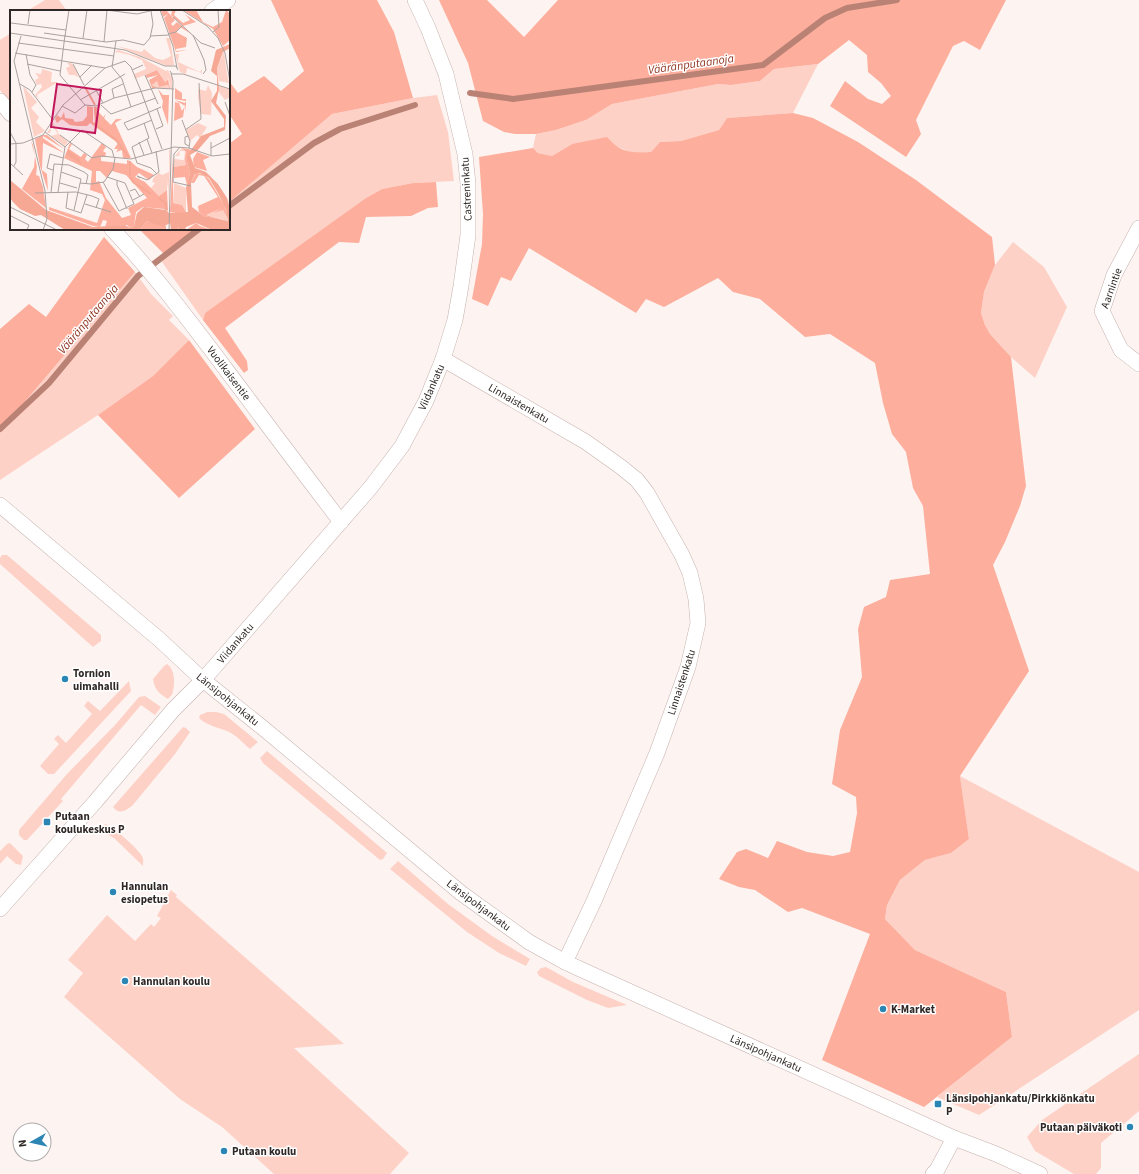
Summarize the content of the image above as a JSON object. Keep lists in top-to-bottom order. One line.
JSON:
{"streets":{"street":["Castreninkatu","Aarnintie","Vuolikaisentie","Viidankatu","Linnaistenkatu","Länsipohjankatu"]},"crossings":[["Castreninkatu","Viidankatu"],["Castreninkatu","Linnaistenkatu"],["Vuolikaisentie","Viidankatu"],["Viidankatu","Linnaistenkatu"],["Viidankatu","Länsipohjankatu"],["Linnaistenkatu","Länsipohjankatu"]],"water":["Vääränputaanoja"],"places":{"other":["Tornion uimahalli","Hannulan esiopetus","Hannulan koulu","K-Market","Putaan päiväkoti","Putaan koulu"],"transit":["Putaan koulukeskus P","Länsipohjankatu/Pirkkiönkatu P"]},"north":"left"}
